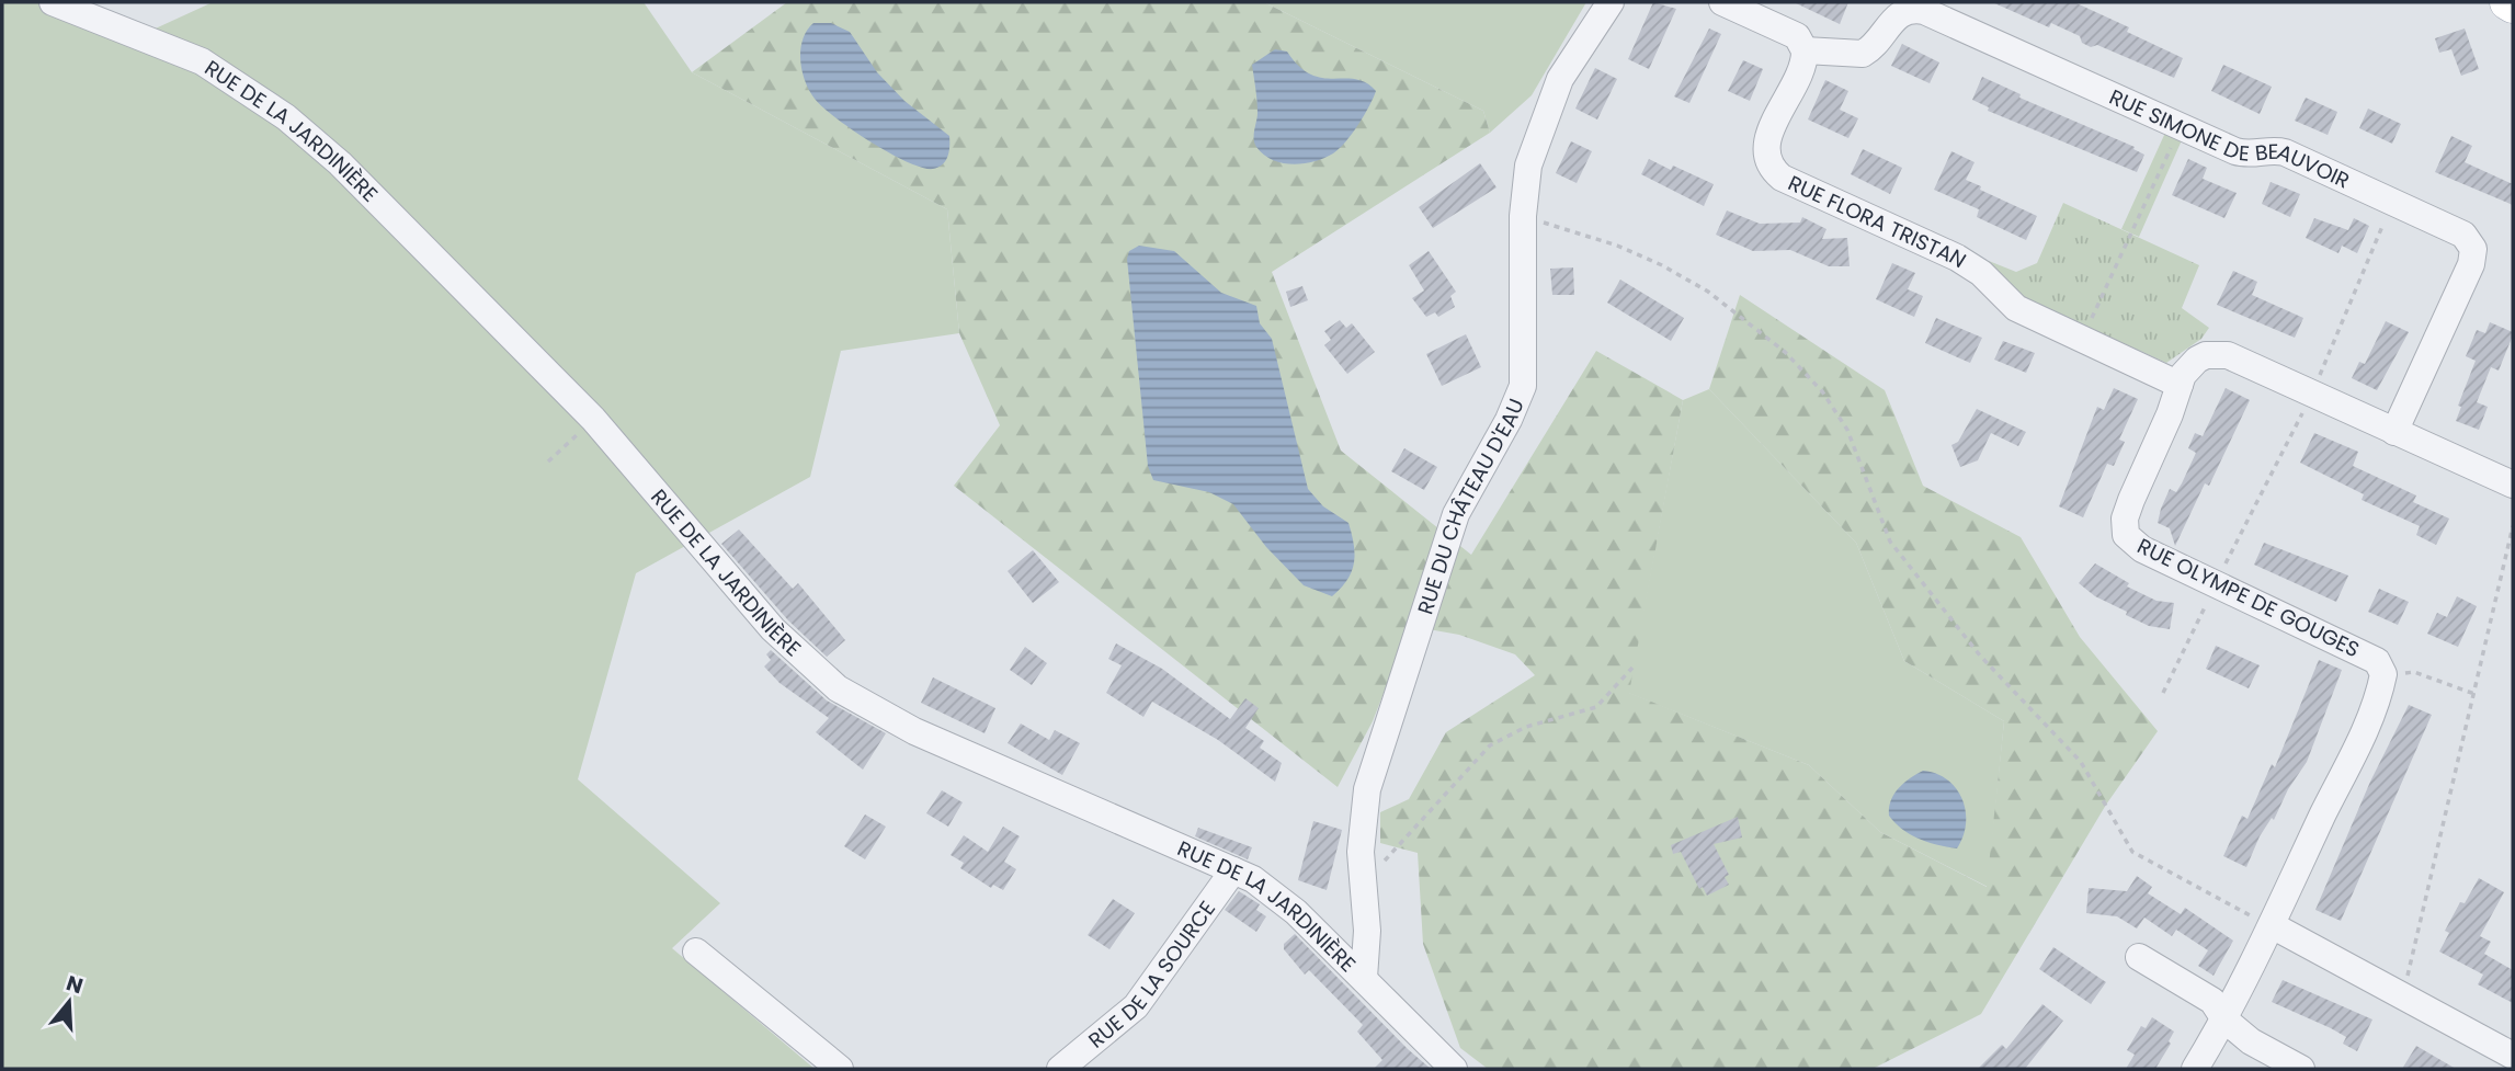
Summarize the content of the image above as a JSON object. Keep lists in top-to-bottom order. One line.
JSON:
{"streets":{"street":["RUE DE LA JARDINIÈRE","RUE SIMONE DE BEAUVOIR","RUE FLORA TRISTAN","RUE DU CHÂTEAU D'EAU","RUE OLYMPE DE GOUGES","RUE DE LA SOURCE"]},"crossings":[["RUE DE LA JARDINIÈRE","RUE DU CHÂTEAU D'EAU"],["RUE DE LA JARDINIÈRE","RUE DE LA SOURCE"],["RUE SIMONE DE BEAUVOIR","RUE FLORA TRISTAN"],["RUE SIMONE DE BEAUVOIR","RUE OLYMPE DE GOUGES"],["RUE FLORA TRISTAN","RUE OLYMPE DE GOUGES"]],"north":"top"}
